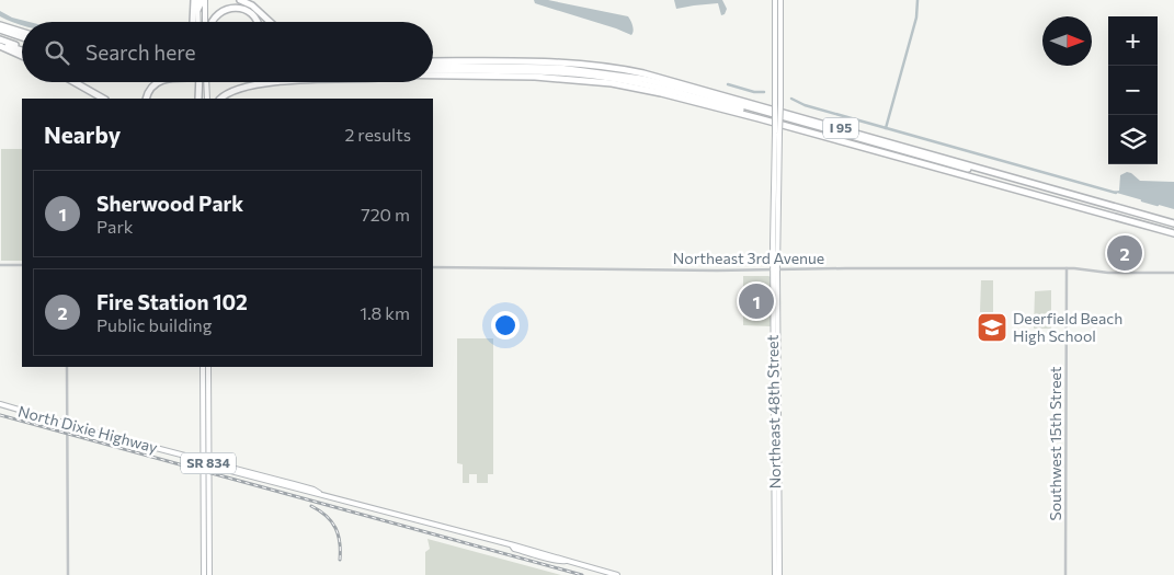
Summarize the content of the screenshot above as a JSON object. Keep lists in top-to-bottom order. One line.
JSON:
{"streets":{"highway":["I 95"],"main road":["Northeast 48th Street","North Dixie Highway","SR 834"],"street":["Northeast 3rd Avenue","Southwest 15th Street"]},"crossings":[["Northeast 3rd Avenue","Northeast 48th Street"],["Northeast 3rd Avenue","Southwest 15th Street"],["North Dixie Highway","SR 834"]],"places":{"school or university":["Deerfield Beach High School"]},"north":"right","page":{"map_buttons":["+","−"],"search":"Search here","heading":["Nearby","2 results"],"list":[{"mark":"1","name":"Sherwood Park","note":"Park","value":"720 m"},{"mark":"2","name":"Fire Station 102","note":"Public building","value":"1.8 km"}],"pins":["2","1"]}}
